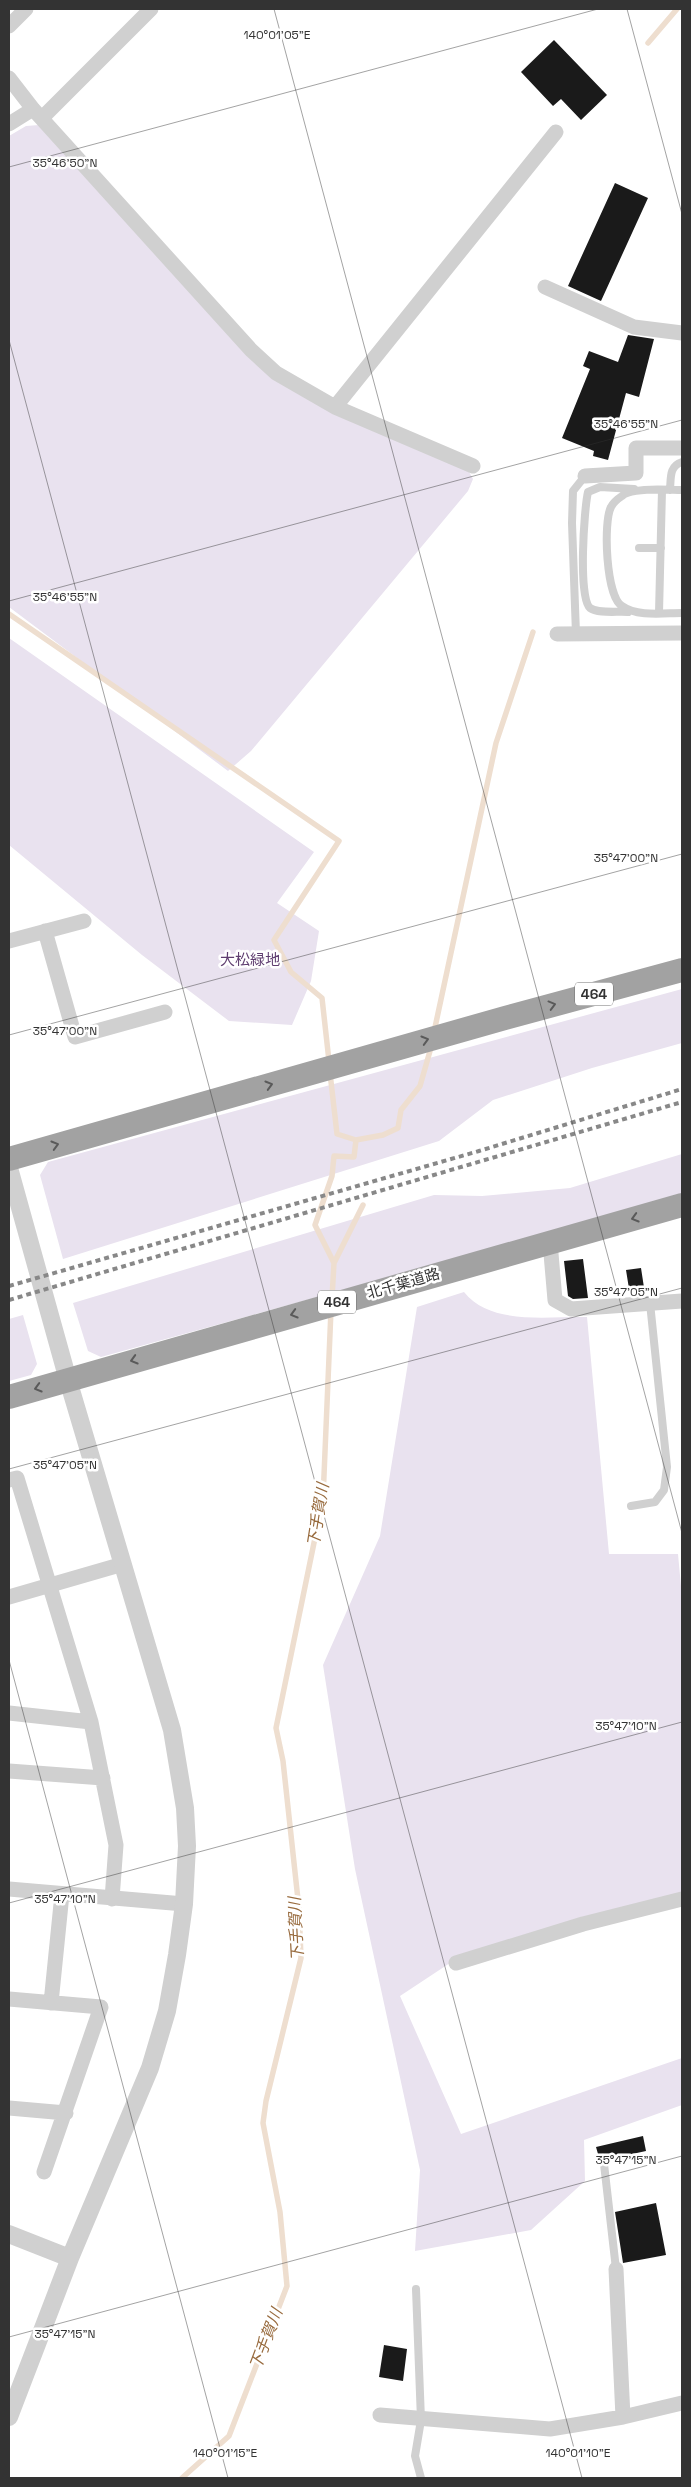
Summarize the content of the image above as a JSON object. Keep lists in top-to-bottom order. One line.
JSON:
{"streets":{"highway":["464","北千葉道路"]},"one_way":["北千葉道路"],"water":["下手賀川"],"parks":["大松緑地"],"coordinates":["140°01'05\"E","35°46'50\"N","35°46'55\"N","35°47'00\"N","35°47'05\"N","35°47'10\"N","35°47'15\"N","140°01'15\"E","140°01'10\"E"]}
